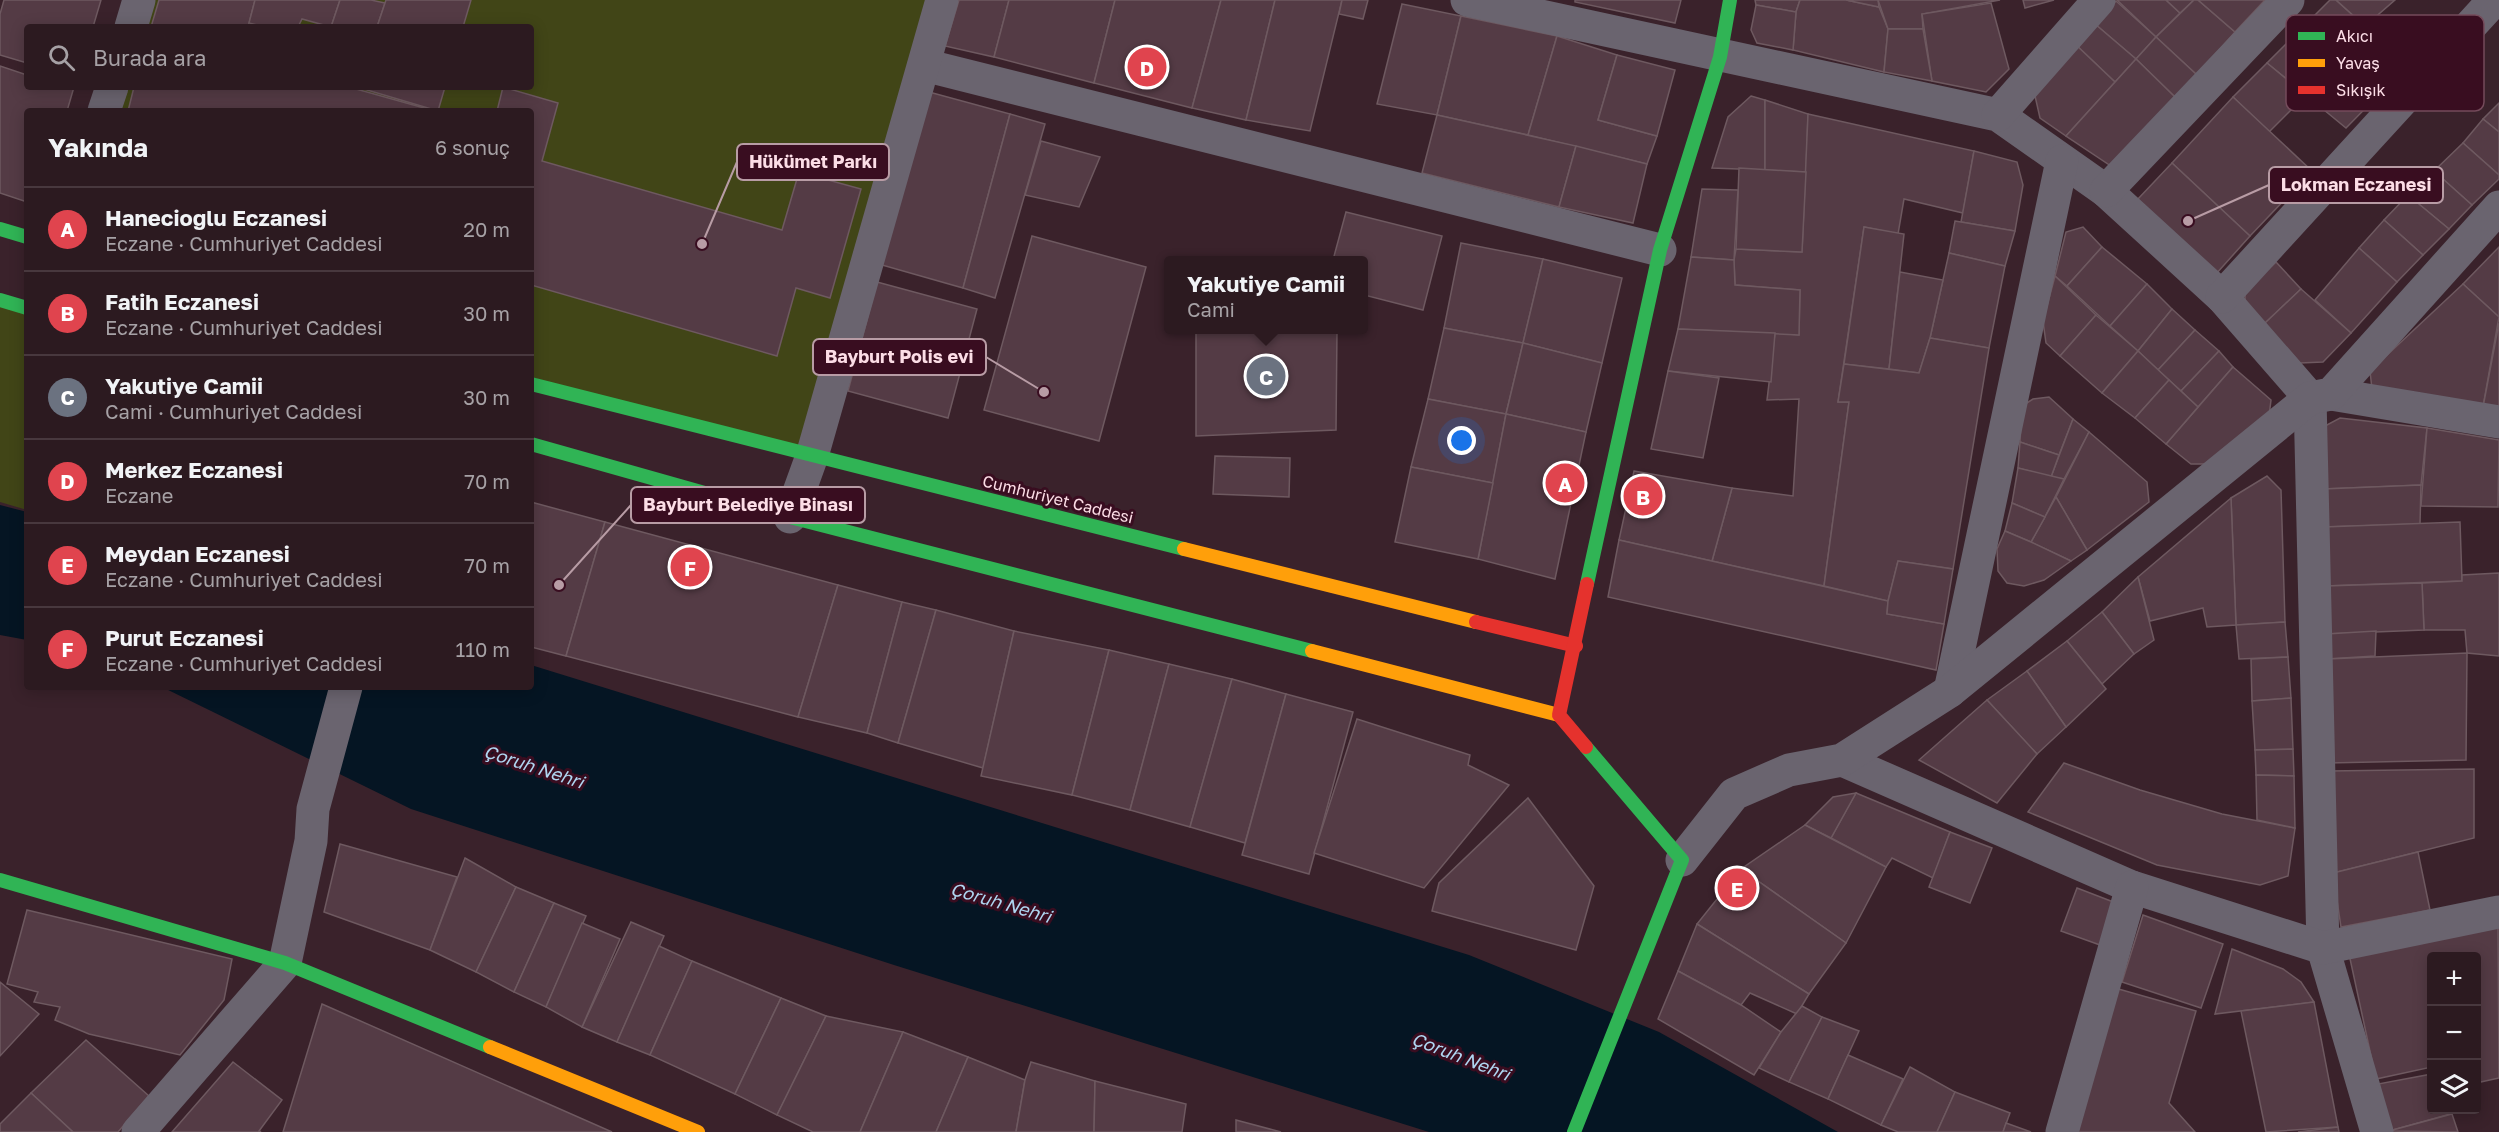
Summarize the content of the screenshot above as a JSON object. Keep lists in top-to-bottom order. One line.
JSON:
{"streets":{"main road":["Cumhuriyet Caddesi"]},"water":["Çoruh Nehri"],"places":["Lokman Eczanesi","Hükümet Parkı","Bayburt Polis evi","Bayburt Belediye Binası"],"legend":["Akıcı","Yavaş","Sıkışık"],"page":{"search":"Burada ara","pins":["D","C","A","B","F","E"],"heading":["Yakında","6 sonuç"],"list":[{"mark":"A","name":"Hanecioğlu Eczanesi","note":"Eczane · Cumhuriyet Caddesi","value":"20 m"},{"mark":"B","name":"Fatih Eczanesi","note":"Eczane · Cumhuriyet Caddesi","value":"30 m"},{"mark":"C","name":"Yakutiye Camii","note":"Cami · Cumhuriyet Caddesi","value":"30 m"},{"mark":"D","name":"Merkez Eczanesi","note":"Eczane","value":"70 m"},{"mark":"E","name":"Meydan Eczanesi","note":"Eczane · Cumhuriyet Caddesi","value":"70 m"},{"mark":"F","name":"Purut Eczanesi","note":"Eczane · Cumhuriyet Caddesi","value":"110 m"}],"popup":["Yakutiye Camii","Cami"],"map_buttons":["+","−"]}}
